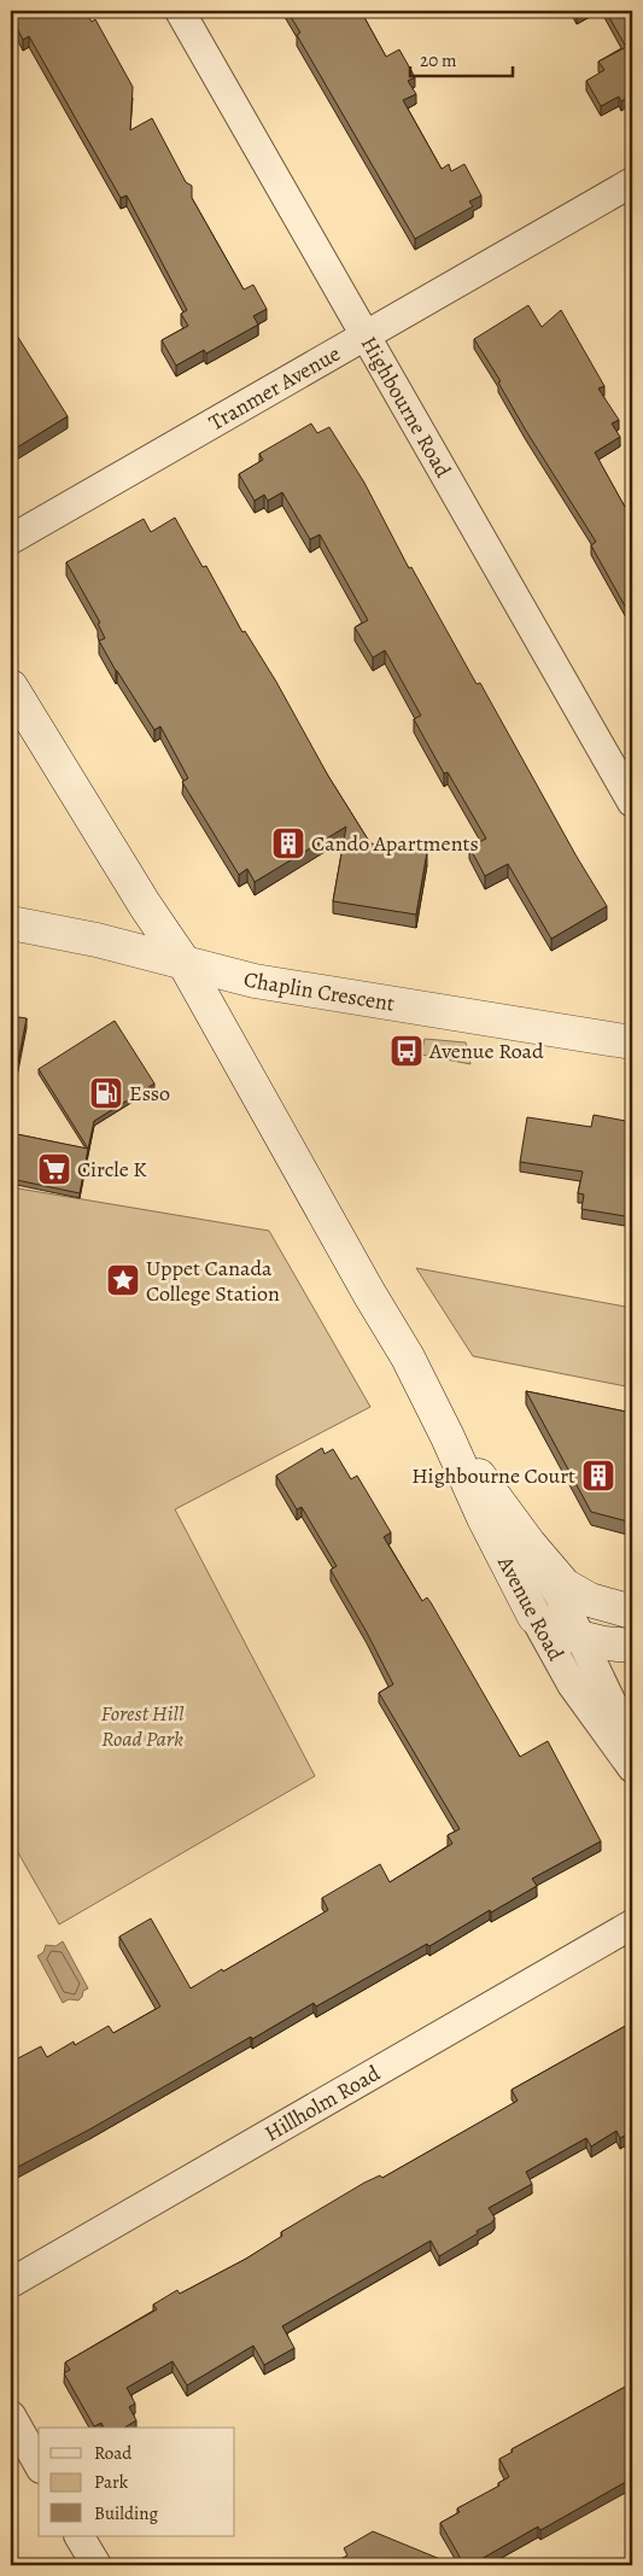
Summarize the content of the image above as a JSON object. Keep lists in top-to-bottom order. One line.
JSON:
{"streets":{"main road":["Chaplin Crescent","Avenue Road"],"street":["Tranmer Avenue","Highbourne Road","Hillholm Road"]},"crossings":[["Tranmer Avenue","Highbourne Road"],["Chaplin Crescent","Avenue Road"]],"parks":["Forest Hill Road Park"],"places":{"building":["Cando Apartments","Highbourne Court"],"bus stop":["Avenue Road"],"fuel station":["Esso"],"supermarket":["Circle K"],"place":["Uppet Canada College Station"]},"legend":["Road","Park","Building"],"scale_bar":"20 m"}
